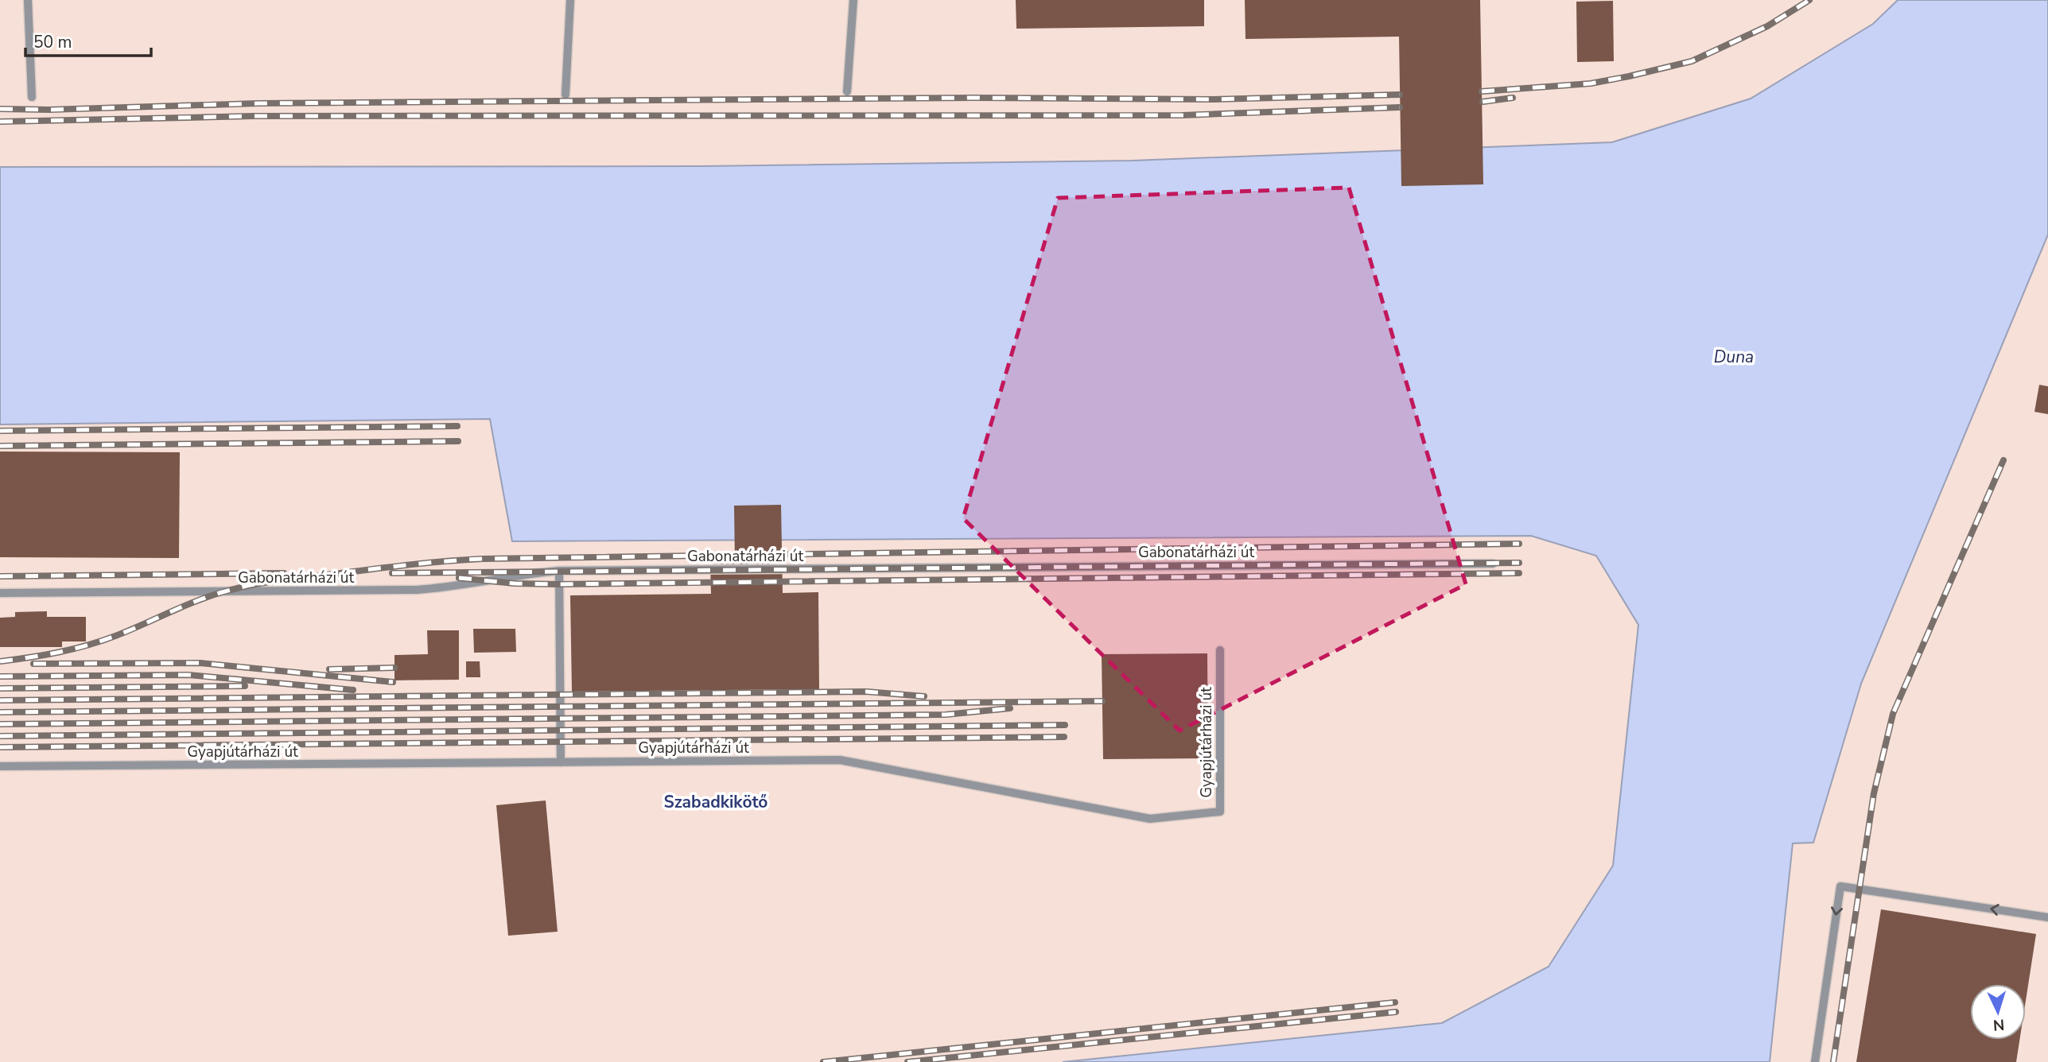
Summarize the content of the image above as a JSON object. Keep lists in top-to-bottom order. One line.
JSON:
{"streets":{"lane":["Gabonatárházi út","Gyapjútárházi út"]},"districts":["Szabadkikötő"],"water":["Duna"],"scale_bar":"50 m","north":"bottom"}
